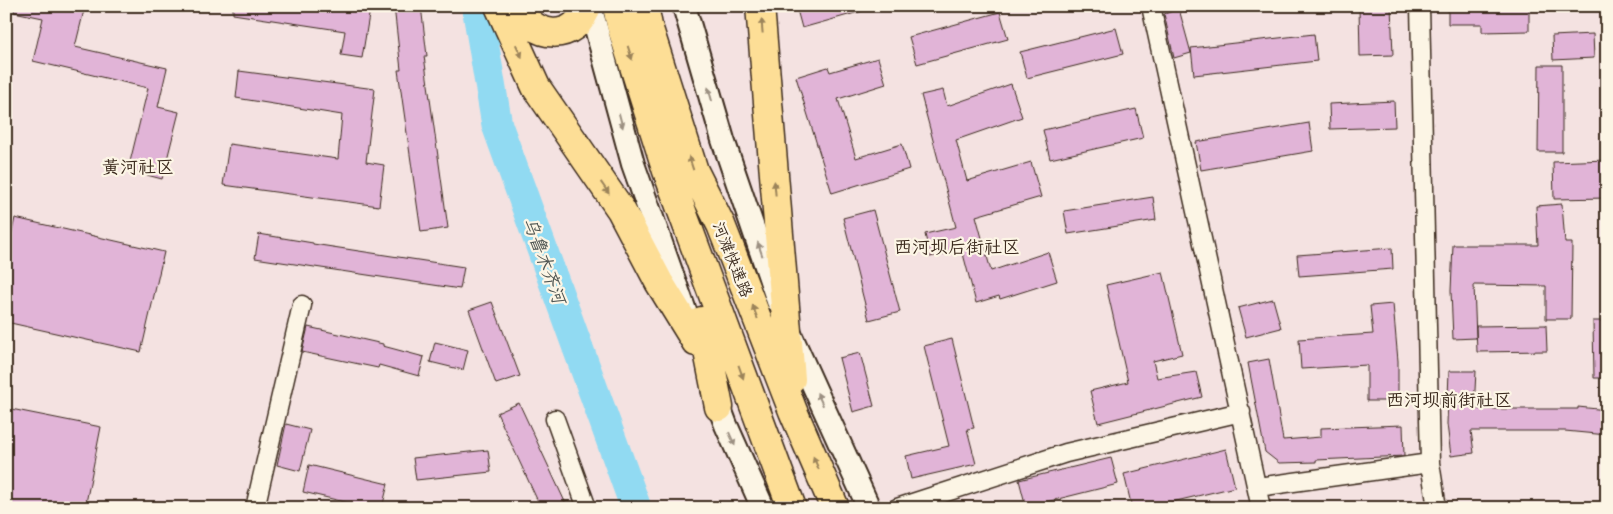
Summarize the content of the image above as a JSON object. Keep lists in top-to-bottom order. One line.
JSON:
{"streets":{"highway":["河滩快速路"]},"districts":["黄河社区","西河坝后街社区","西河坝前街社区"],"water":["乌鲁木齐河"]}
